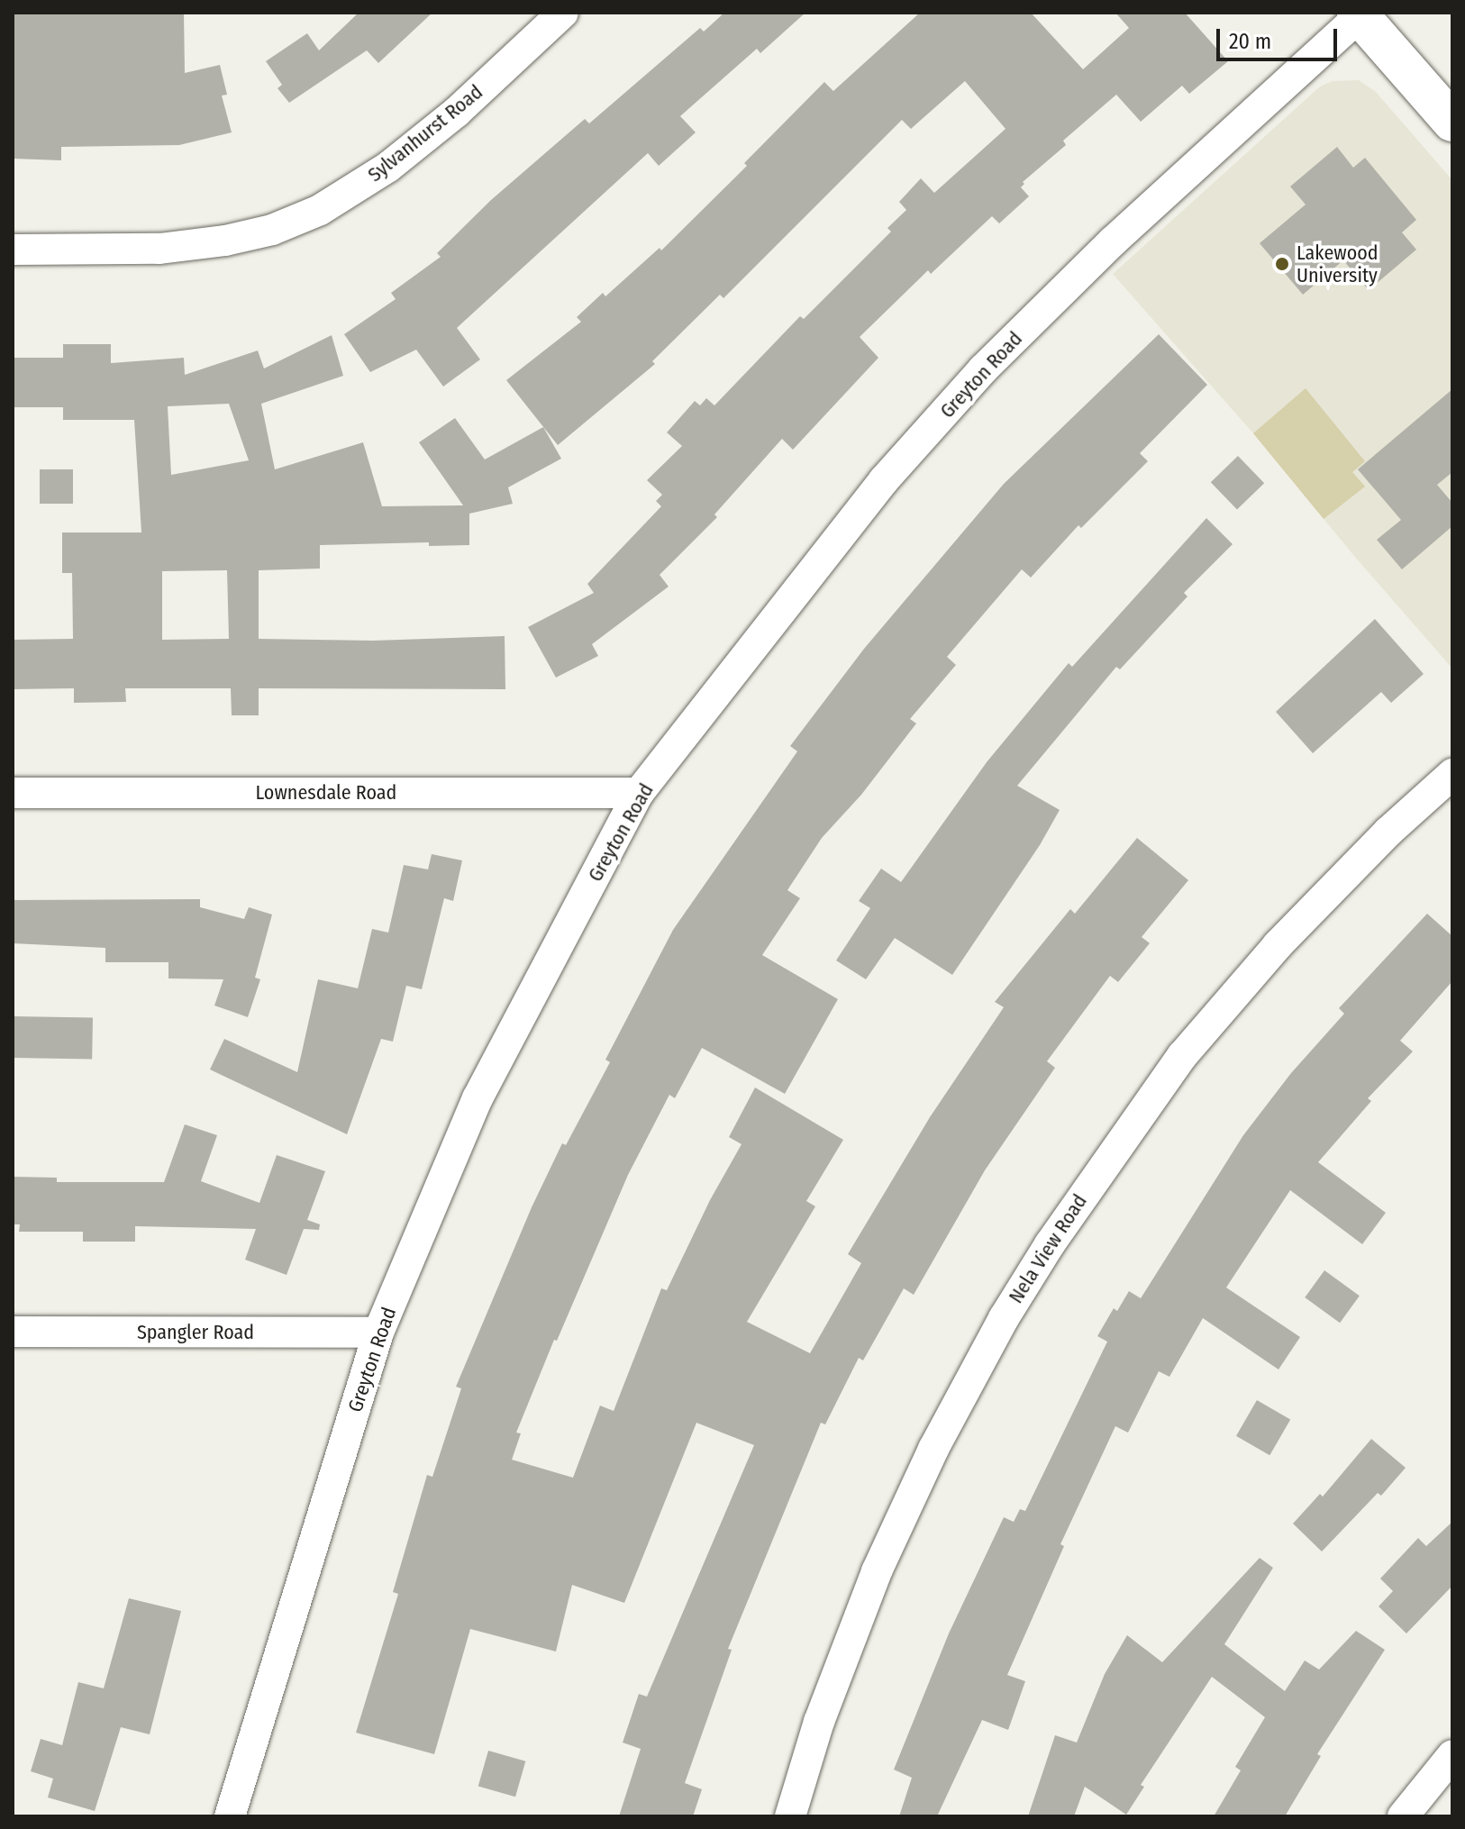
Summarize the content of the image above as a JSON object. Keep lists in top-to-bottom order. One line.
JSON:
{"streets":{"street":["Sylvanhurst Road","Greyton Road","Lownesdale Road","Nela View Road","Spangler Road"]},"crossings":[["Greyton Road","Lownesdale Road"],["Greyton Road","Spangler Road"]],"places":["Lakewood University"],"scale_bar":"20 m"}
